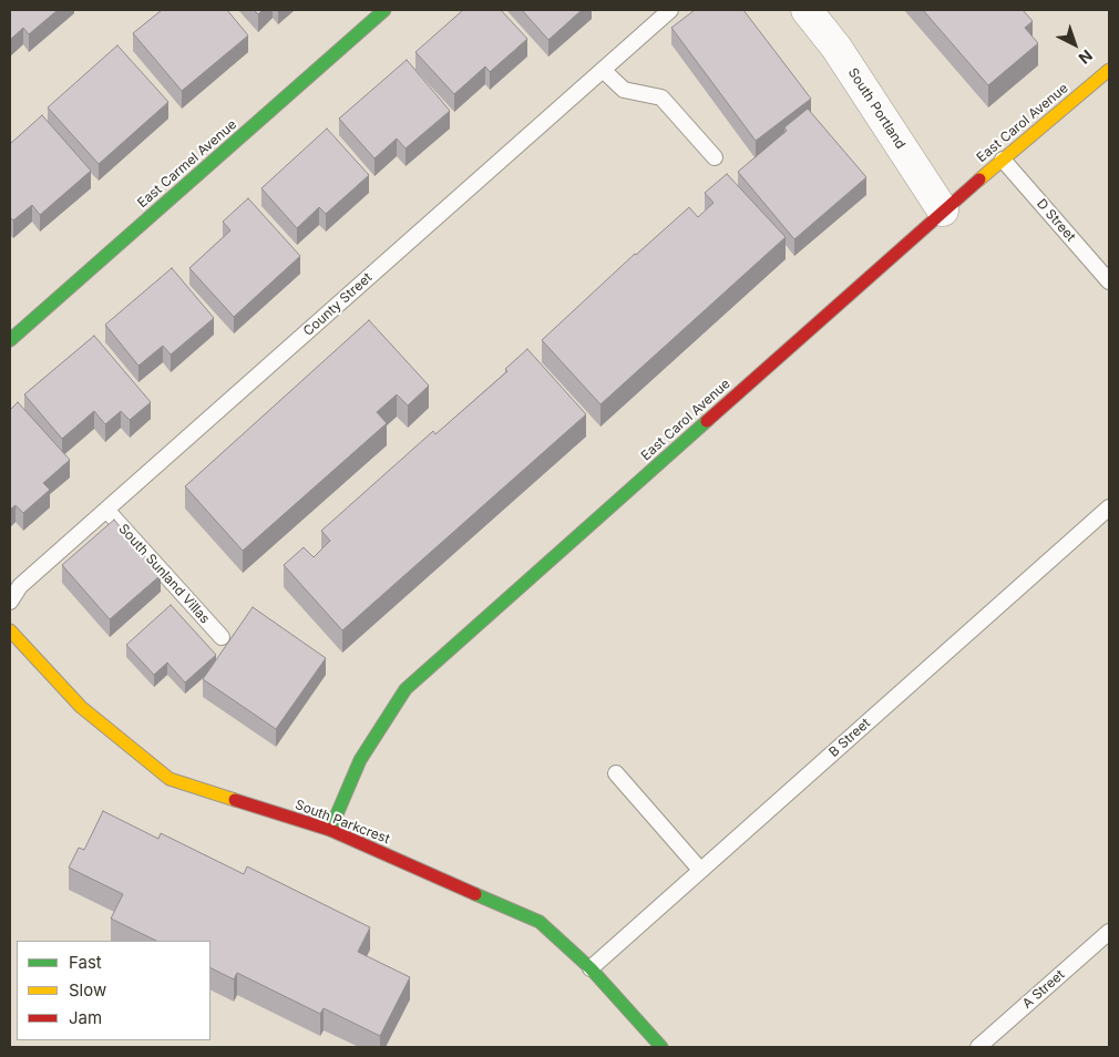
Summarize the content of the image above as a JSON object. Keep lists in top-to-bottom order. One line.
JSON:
{"streets":{"street":["South Portland","East Carol Avenue","East Carmel Avenue","South Parkcrest"],"lane":["D Street","County Street","South Sunland Villas","B Street","A Street"]},"crossings":[["South Portland","East Carol Avenue"],["East Carol Avenue","D Street"],["East Carol Avenue","South Parkcrest"],["County Street","South Sunland Villas"],["B Street","South Parkcrest"]],"legend":["Fast","Slow","Jam"],"north":"bottom right"}
